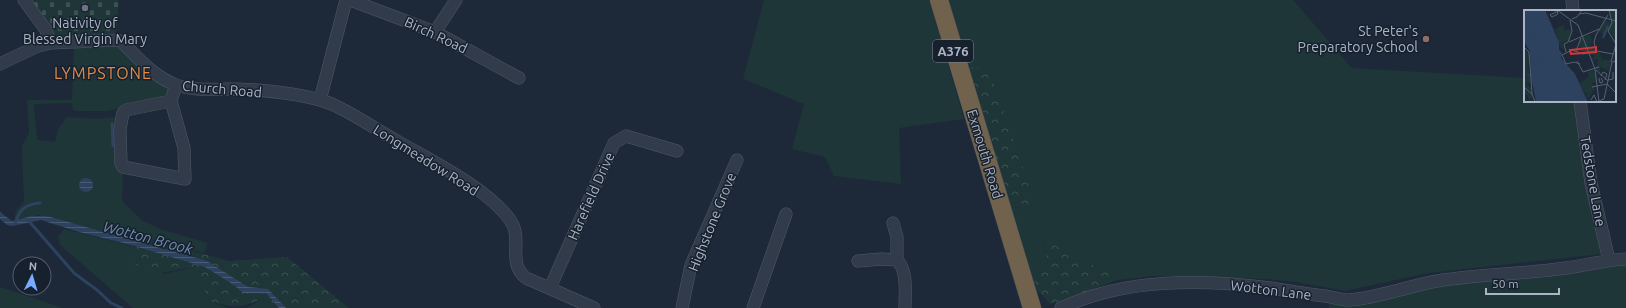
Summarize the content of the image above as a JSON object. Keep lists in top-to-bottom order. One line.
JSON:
{"streets":{"highway":["A376","Exmouth Road"],"street":["Birch Road","Church Road","Longmeadow Road","Tedstone Lane","Harefield Drive","Highstone Grove","Wotton Lane"]},"crossings":[["Church Road","Longmeadow Road"],["Longmeadow Road","Harefield Drive"],["Tedstone Lane","Wotton Lane"]],"districts":["LYMPSTONE"],"water":["Wotton Brook"],"places":["Nativity of Blessed Virgin Mary","St Peter's Preparatory School"],"scale_bar":"50 m","north":"top"}
